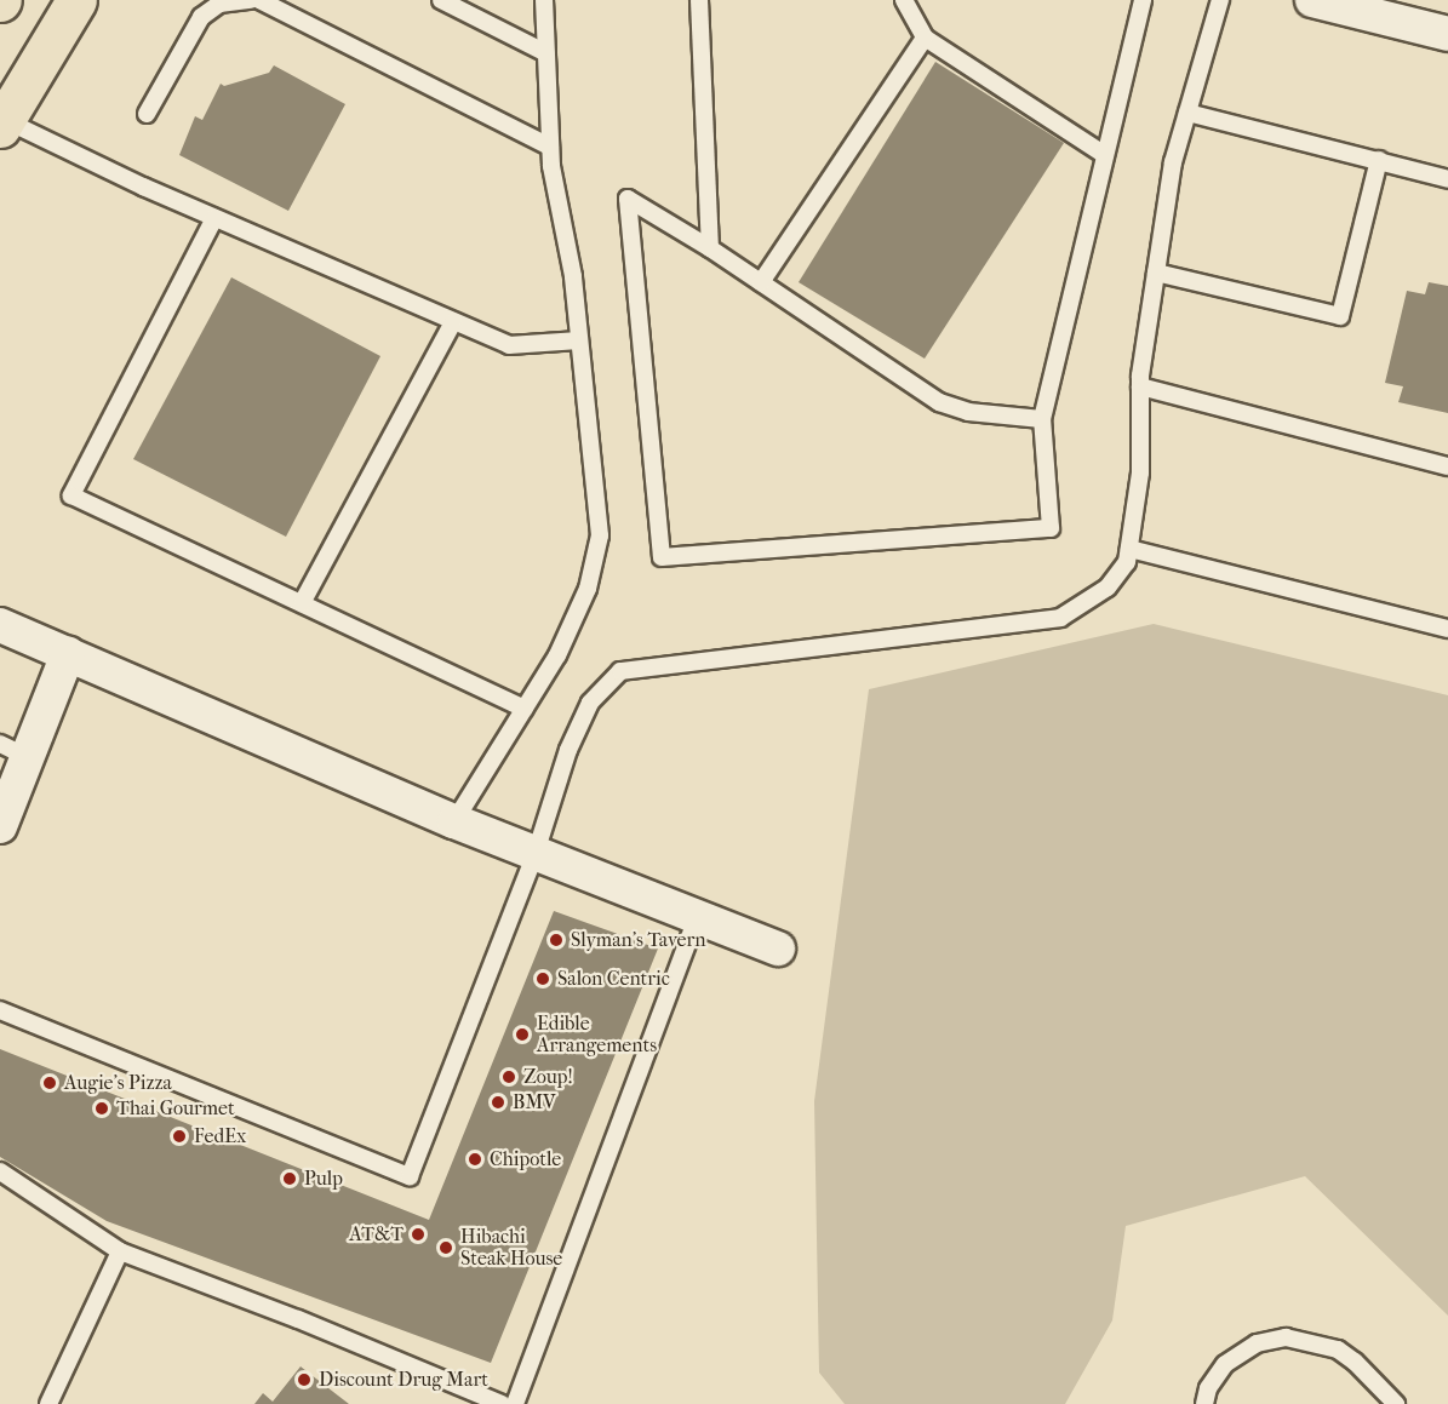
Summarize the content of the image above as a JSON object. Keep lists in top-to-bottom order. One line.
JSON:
{"places":["Slyman's Tavern","Salon Centric","Edible Arrangements","Zoup!","Augie's Pizza","BMV","Thai Gourmet","FedEx","Chipotle","Pulp","AT&T","Hibachi Steak House","Discount Drug Mart"]}
